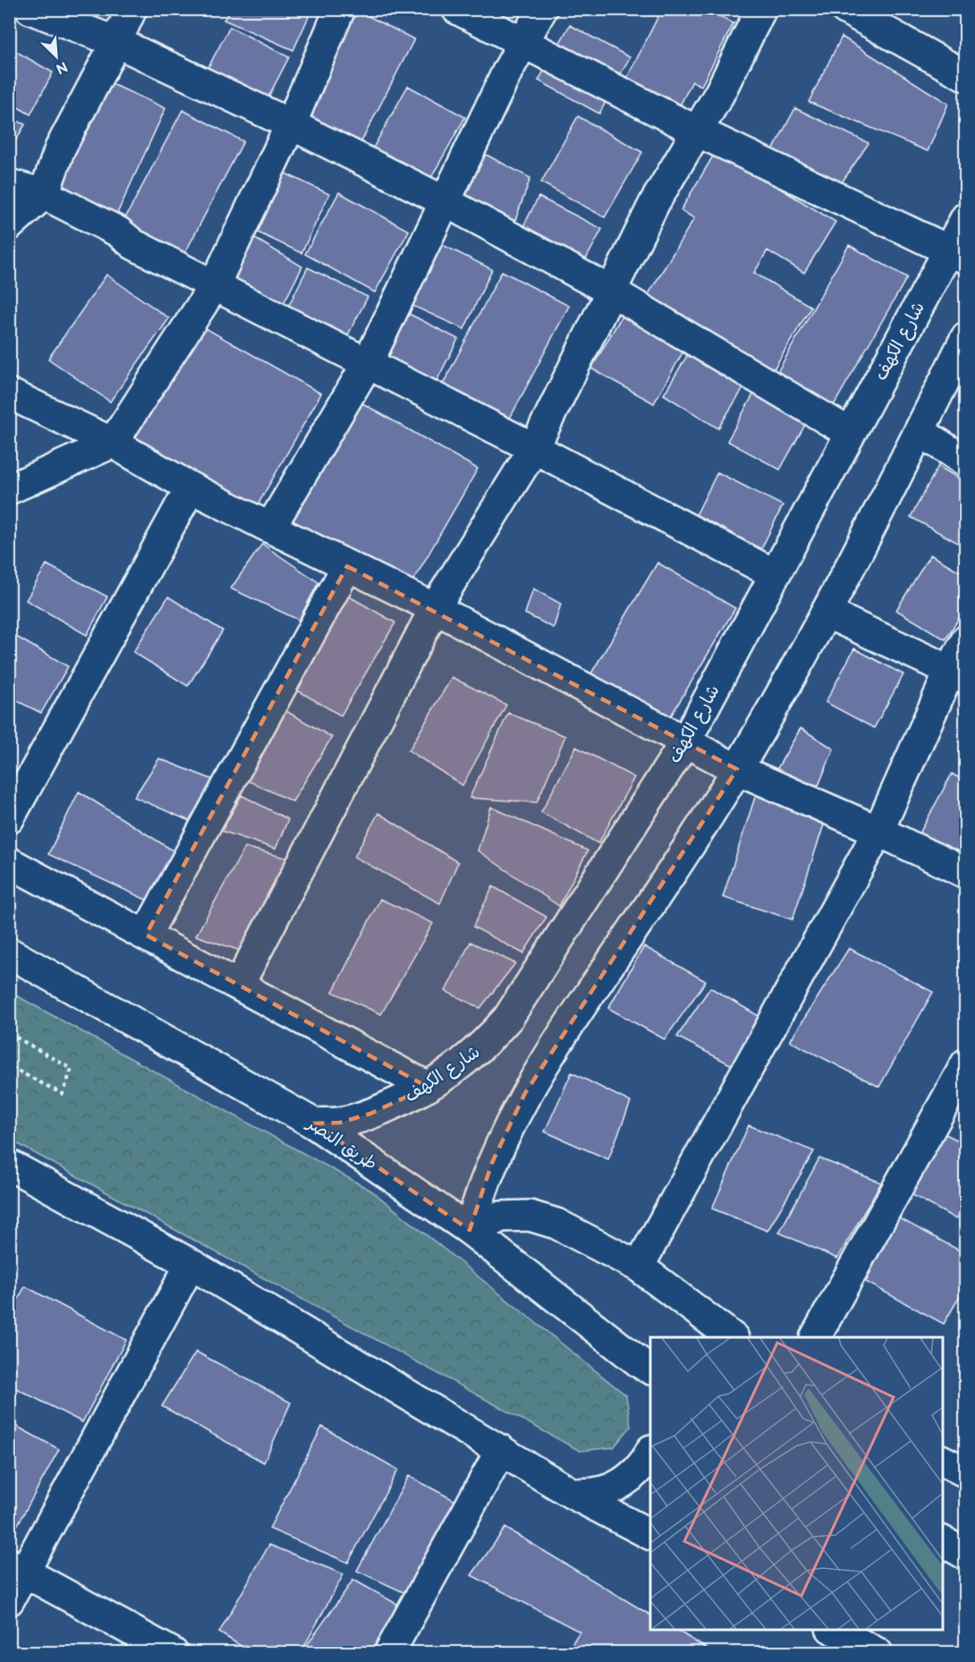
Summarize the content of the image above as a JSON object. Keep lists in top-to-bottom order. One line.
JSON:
{"streets":{"street":["شارع الكهف","طريق النصر"]},"crossings":[["شارع الكهف","طريق النصر"]],"north":"bottom right"}
